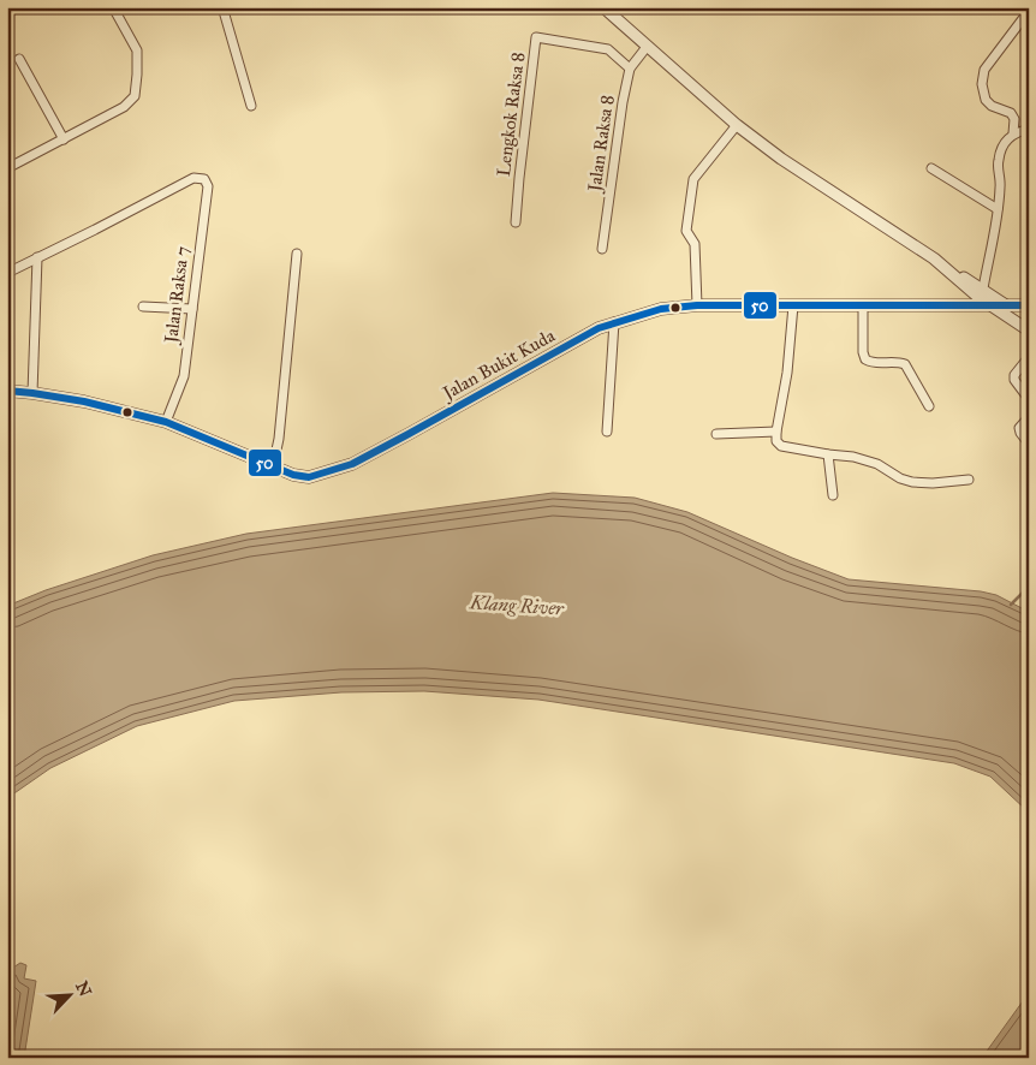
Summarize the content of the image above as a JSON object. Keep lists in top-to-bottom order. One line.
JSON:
{"streets":{"street":["Lengkok Raksa 8","Jalan Raksa 8","Jalan Raksa 7","Jalan Bukit Kuda"]},"crossings":[["Lengkok Raksa 8","Jalan Raksa 8"],["Jalan Raksa 7","Jalan Bukit Kuda"]],"water":["Klang River"],"lines":["transit line 50"],"north":"top right"}
